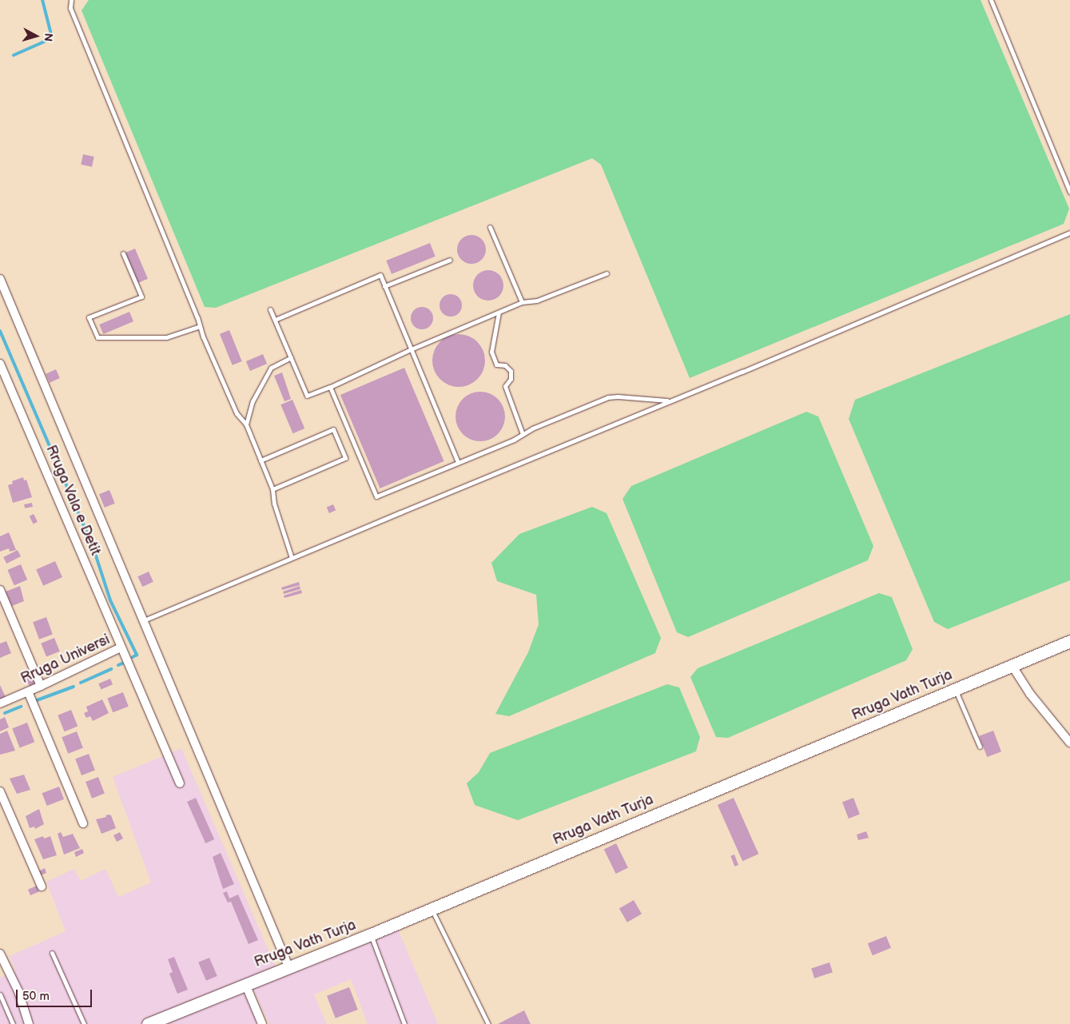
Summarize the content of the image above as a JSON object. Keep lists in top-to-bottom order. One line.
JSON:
{"streets":{"street":["Rruga Vala e Detit","Rruga Universi","Rruga Vath Turja"]},"crossings":[["Rruga Vala e Detit","Rruga Universi"]],"scale_bar":"50 m","north":"right"}
